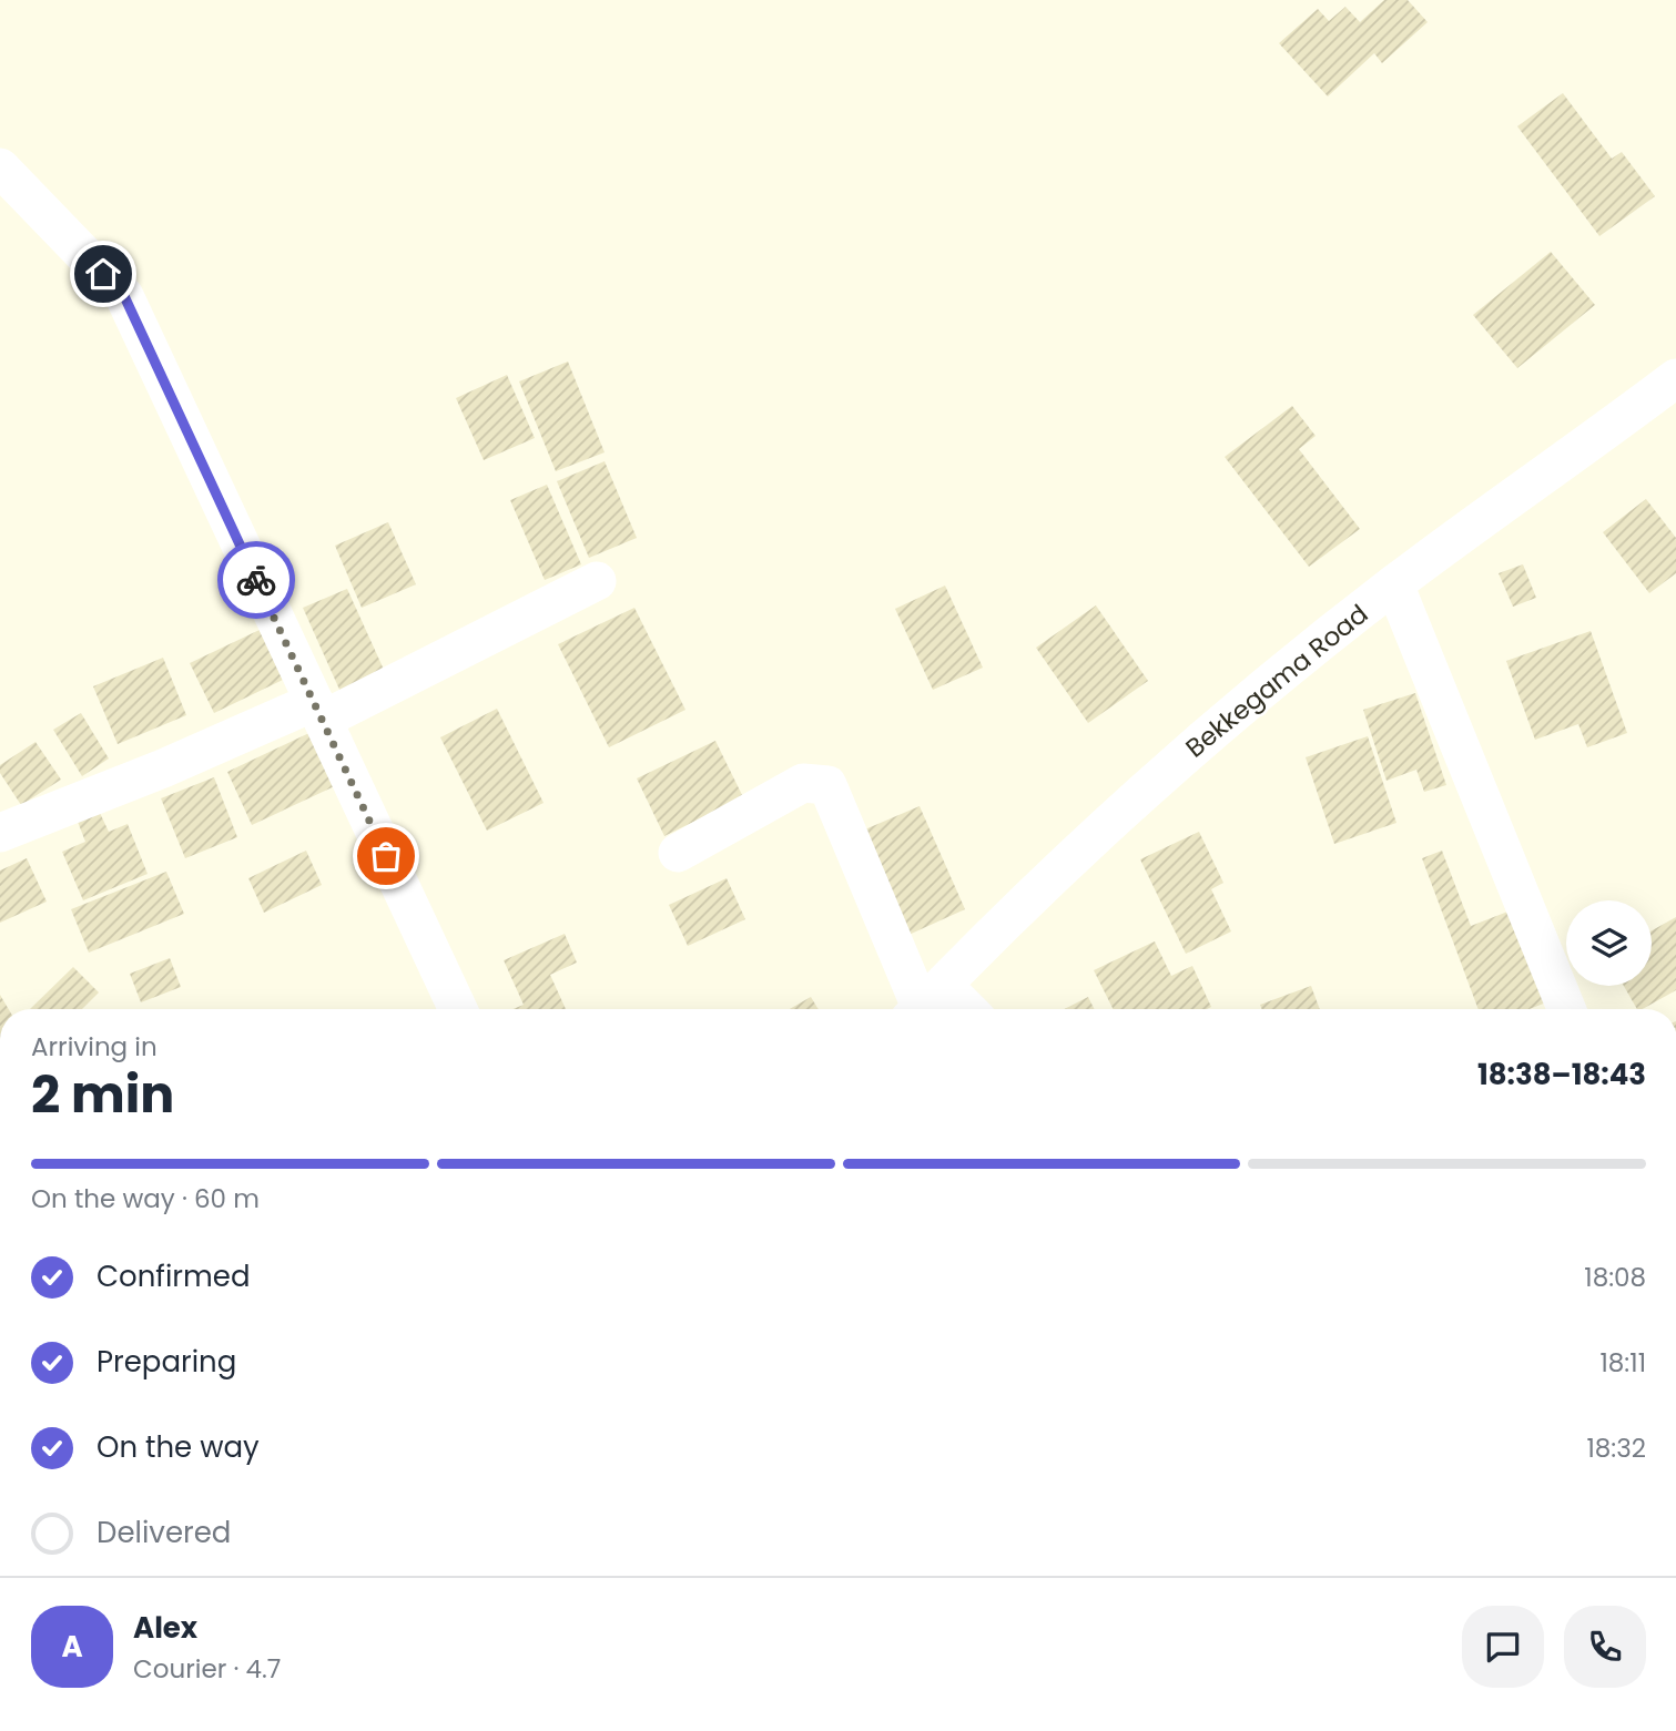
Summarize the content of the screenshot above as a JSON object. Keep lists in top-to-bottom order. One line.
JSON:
{"streets":{"street":["Bekkegama Road"]},"page":{"heading":["2 min","Arriving in","18:38–18:43"],"panel":["Alex","Courier · 4.7"],"bar":"On the way · 60 m","list":[["Confirmed","18:08"],["Preparing","18:11"],["On the way","18:32"],"Delivered"],"round":"A"}}
